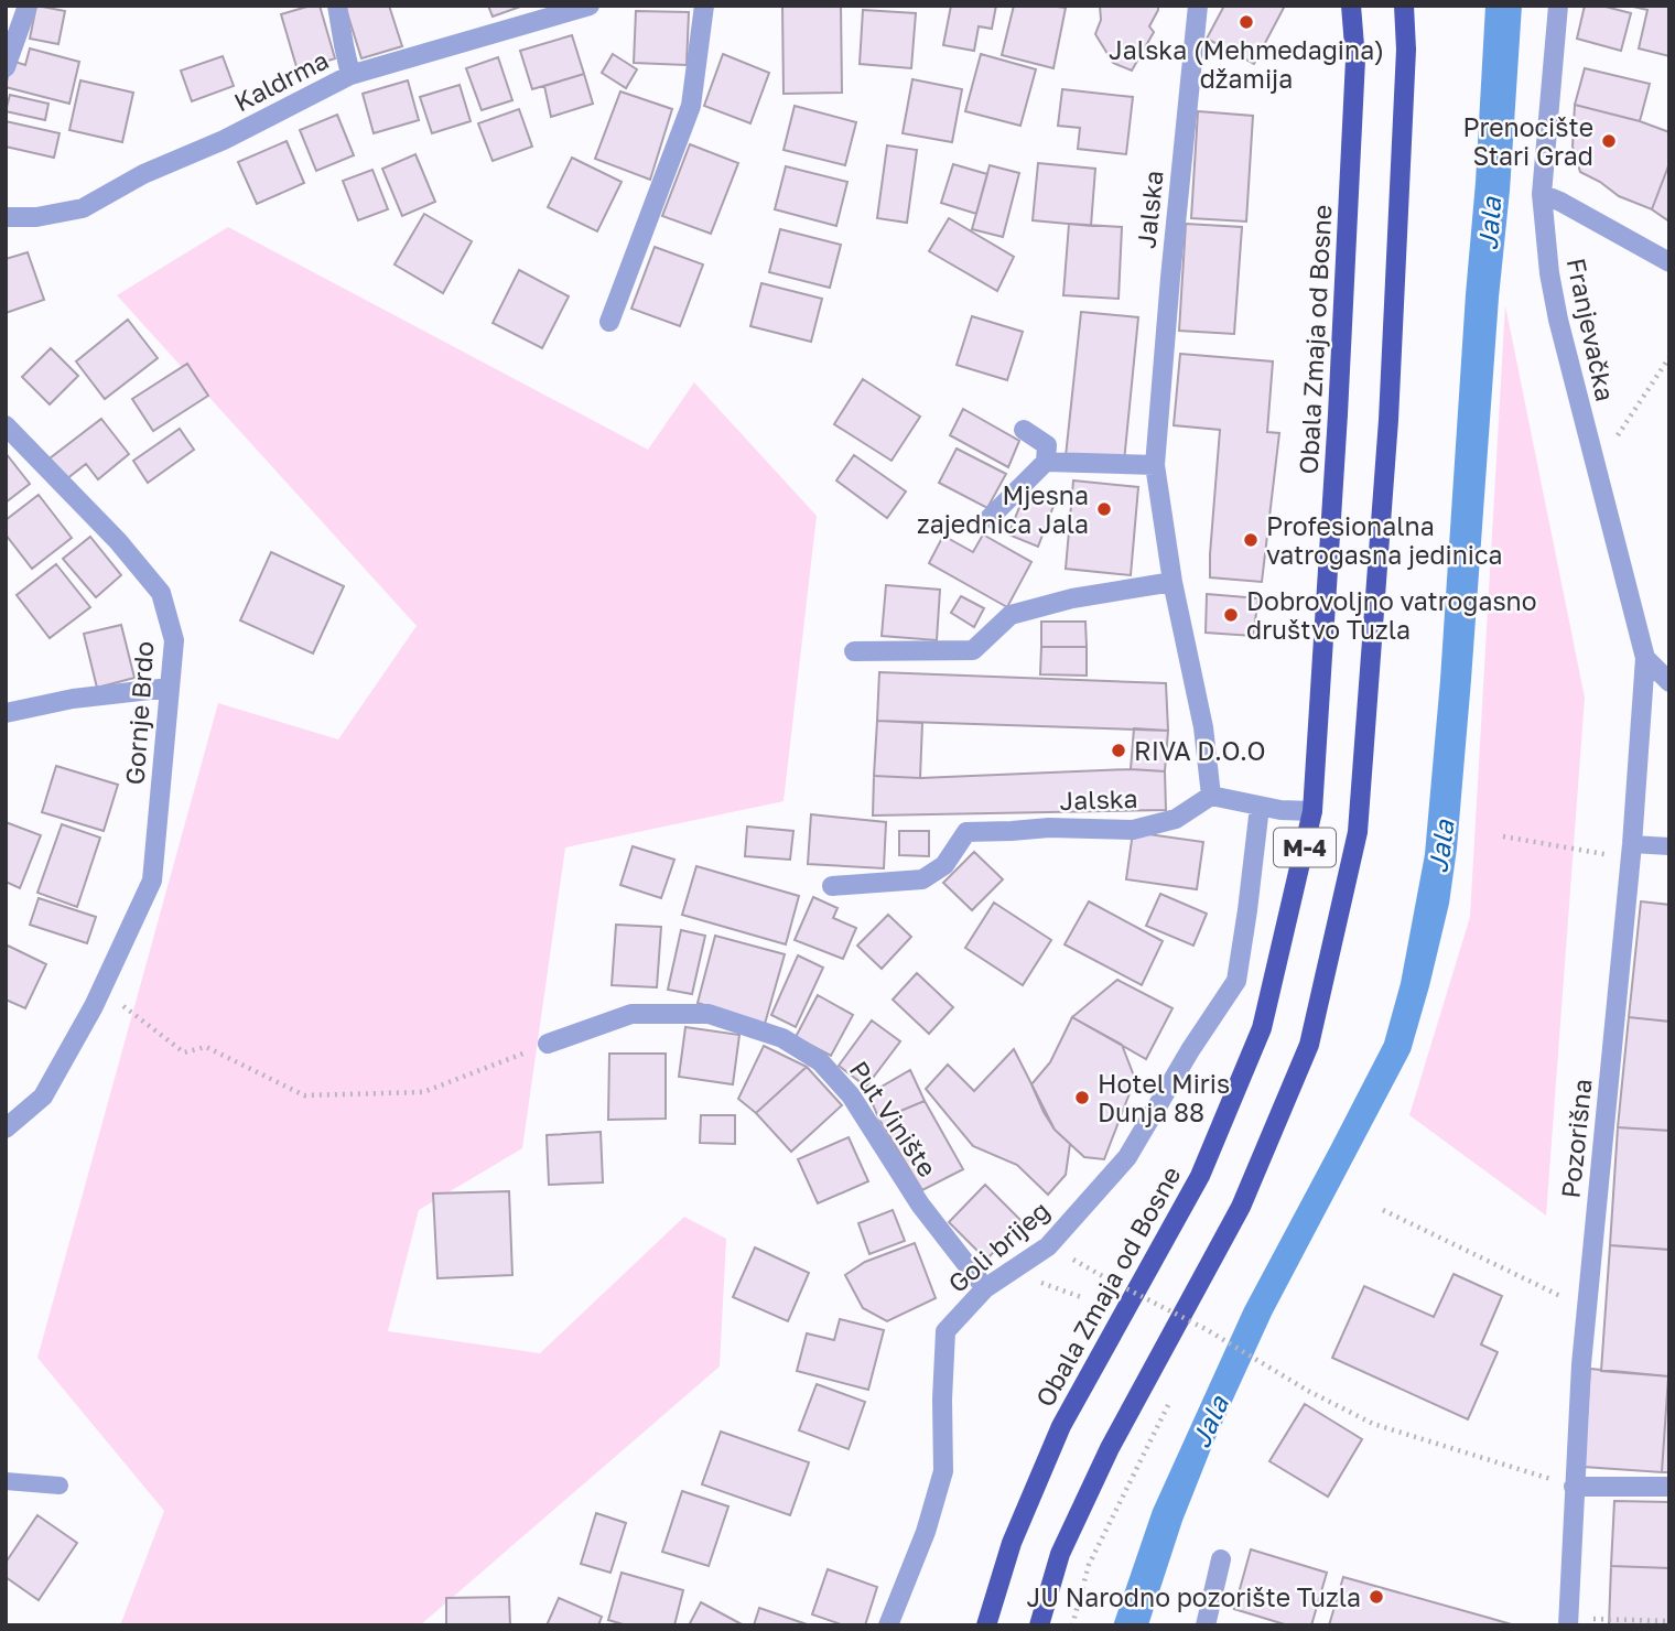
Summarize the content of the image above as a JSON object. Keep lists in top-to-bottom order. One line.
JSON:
{"streets":{"main road":["Obala Zmaja od Bosne","M-4"],"street":["Kaldrma","Jalska","Franjevačka","Gornje Brdo","Put Vinište","Pozorišna","Goli brijeg"]},"crossings":[["Franjevačka","Pozorišna"],["Put Vinište","Goli brijeg"]],"water":["Jala"],"places":["Jalska (Mehmedagina) džamija","Prenocište Stari Grad","Mjesna zajednica Jala","Profesionalna vatrogasna jedinica","Dobrovoljno vatrogasno društvo Tuzla","RIVA D.O.O","Hotel Miris Dunja 88","JU Narodno pozorište Tuzla"]}
